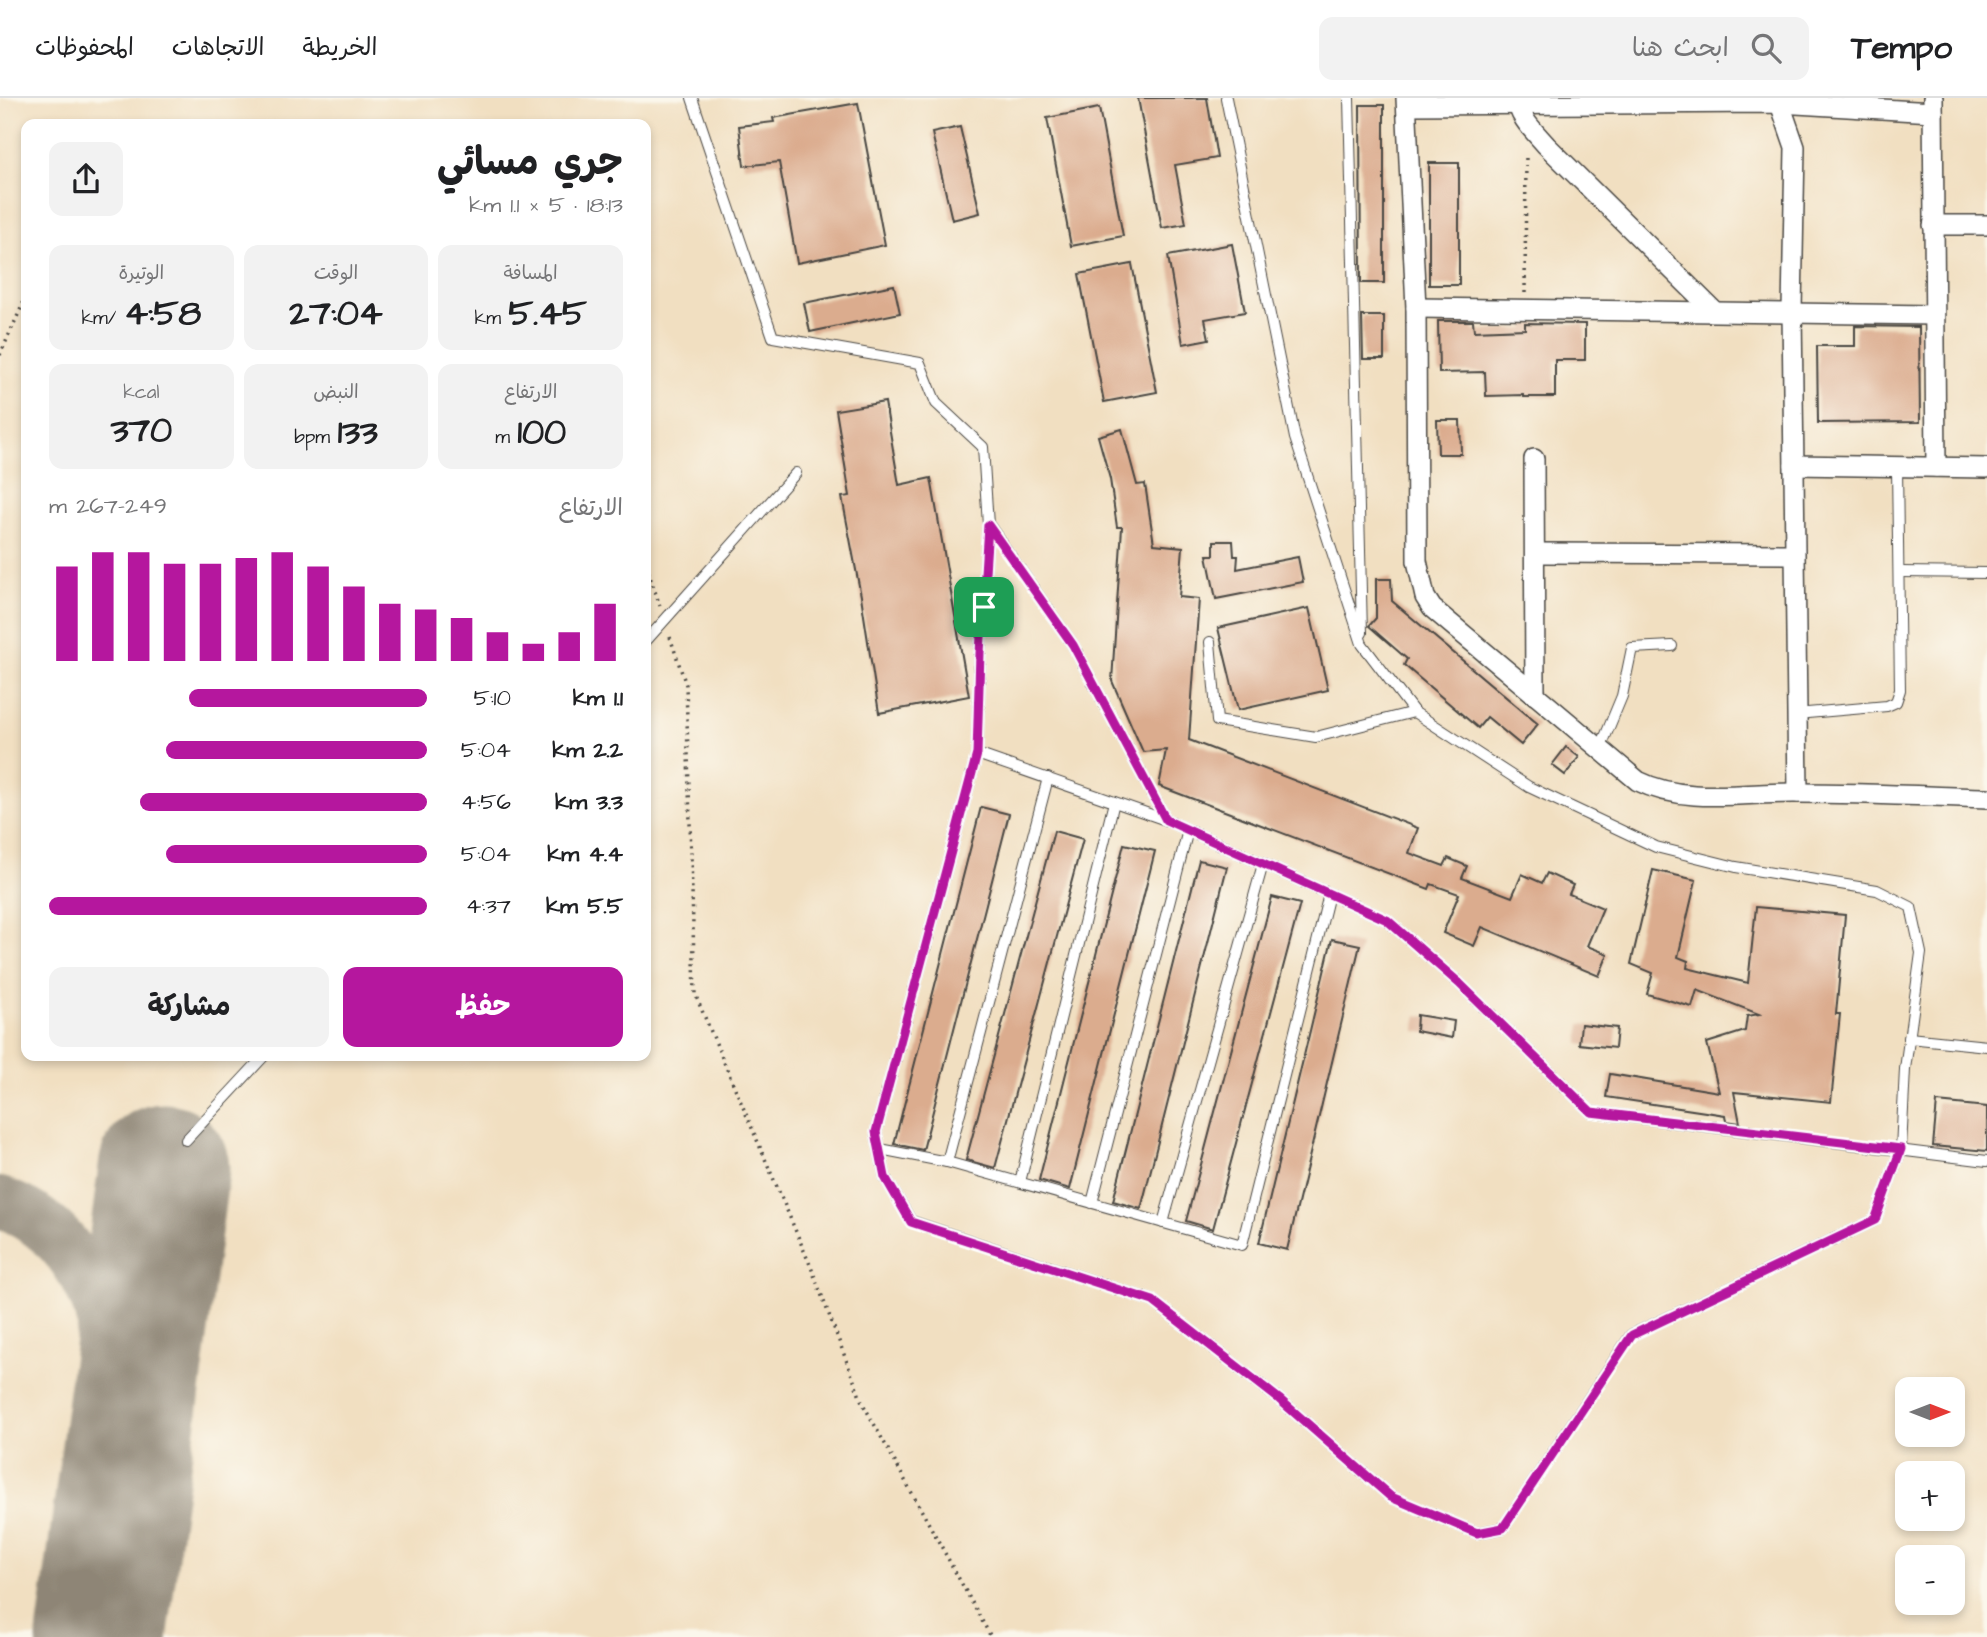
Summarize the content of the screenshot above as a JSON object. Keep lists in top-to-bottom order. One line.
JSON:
{"north":"right","page":{"header":"Tempo","search":"ابحث هنا","nav":["الخريطة","الاتجاهات","المحفوظات"],"heading":["جري مسائي","18:13 · 5 × 1.1 km"],"stats":[["المسافة","5.45 km"],["الوقت","27:04"],["الوتيرة","4:58 /km"],["الارتفاع","100 m"],["النبض","133 bpm"],["kcal","370"]],"chart":["الارتفاع","249–267 m"],"list":[{"name":"1.1 km","note":"5:10"},{"name":"2.2 km","note":"5:04"},{"name":"3.3 km","note":"4:56"},{"name":"4.4 km","note":"5:04"},{"name":"5.5 km","note":"4:37"}],"buttons":["حفظ","مشاركة"],"map_buttons":["+","−"]}}
